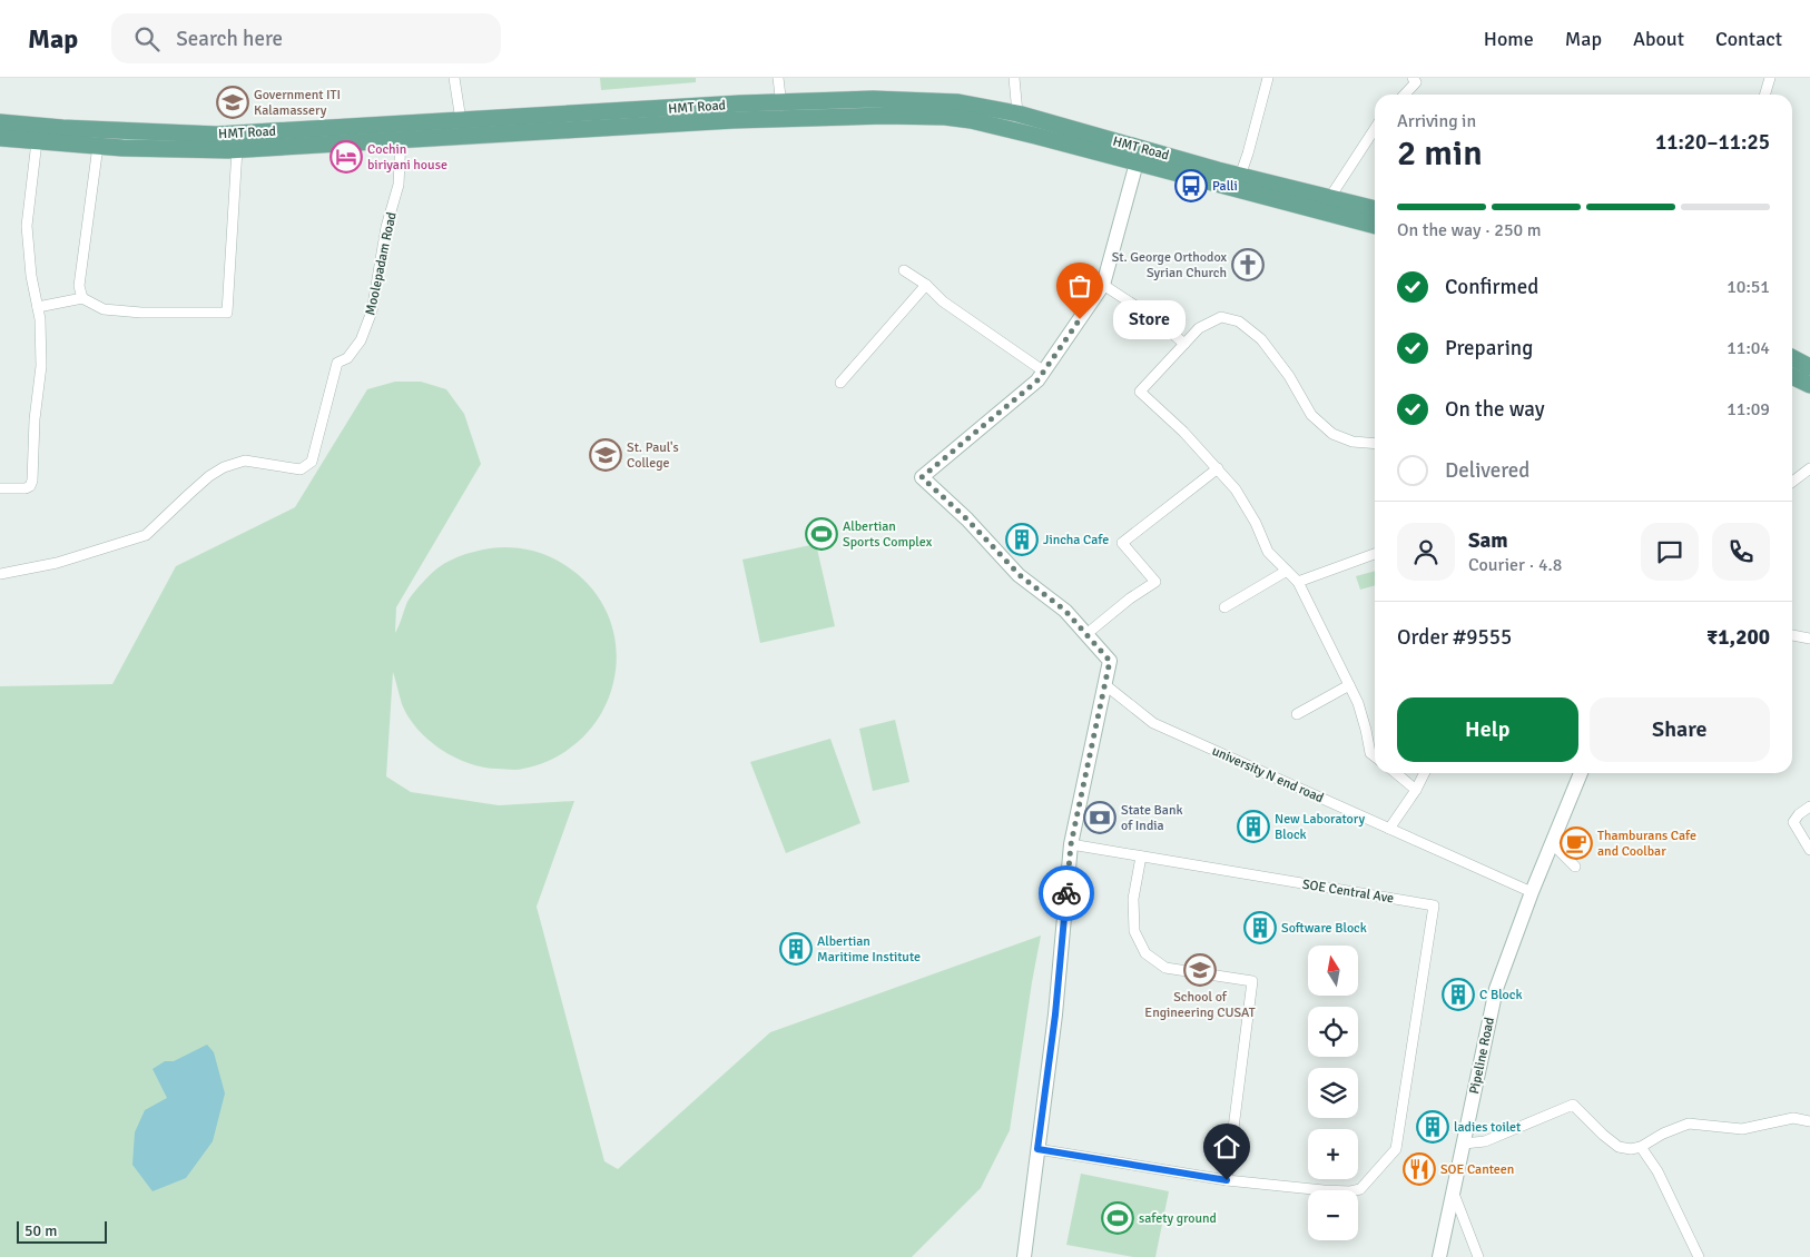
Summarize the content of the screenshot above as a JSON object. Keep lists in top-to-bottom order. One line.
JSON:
{"streets":{"main road":["HMT Road"],"street":["Moolepadam Road","university N end road","SOE Central Ave","Pipeline Road"]},"crossings":[["HMT Road","Moolepadam Road"],["university N end road","Pipeline Road"]],"places":{"school or university":["Government ITI Kalamassery","St. Paul's College","School of Engineering CUSAT"],"hotel":["Cochin biriyani house"],"bus stop":["Palli"],"church":["St. George Orthodox Syrian Church"],"other":["Store"],"sports":["Albertian Sports Complex","safety ground"],"building":["Jincha Cafe","New Laboratory Block","Software Block","Albertian Maritime Institute","C Block","ladies toilet"],"bank":["State Bank of India"],"cafe":["Thamburans Cafe and Coolbar"],"restaurant":["SOE Canteen"]},"scale_bar":"50 m","north":"top","page":{"header":"Map","search":"Search here","nav":["Home","Map","About","Contact"],"heading":["2 min","Arriving in","11:20–11:25"],"panel":["Sam","Courier · 4.8","Order #9555","₹1,200"],"bar":"On the way · 250 m","list":[["Confirmed","10:51"],["Preparing","11:04"],["On the way","11:09"],"Delivered"],"bubble":"Store","buttons":["Help","Share"],"map_buttons":["+","−"],"scale":"50 m"}}
